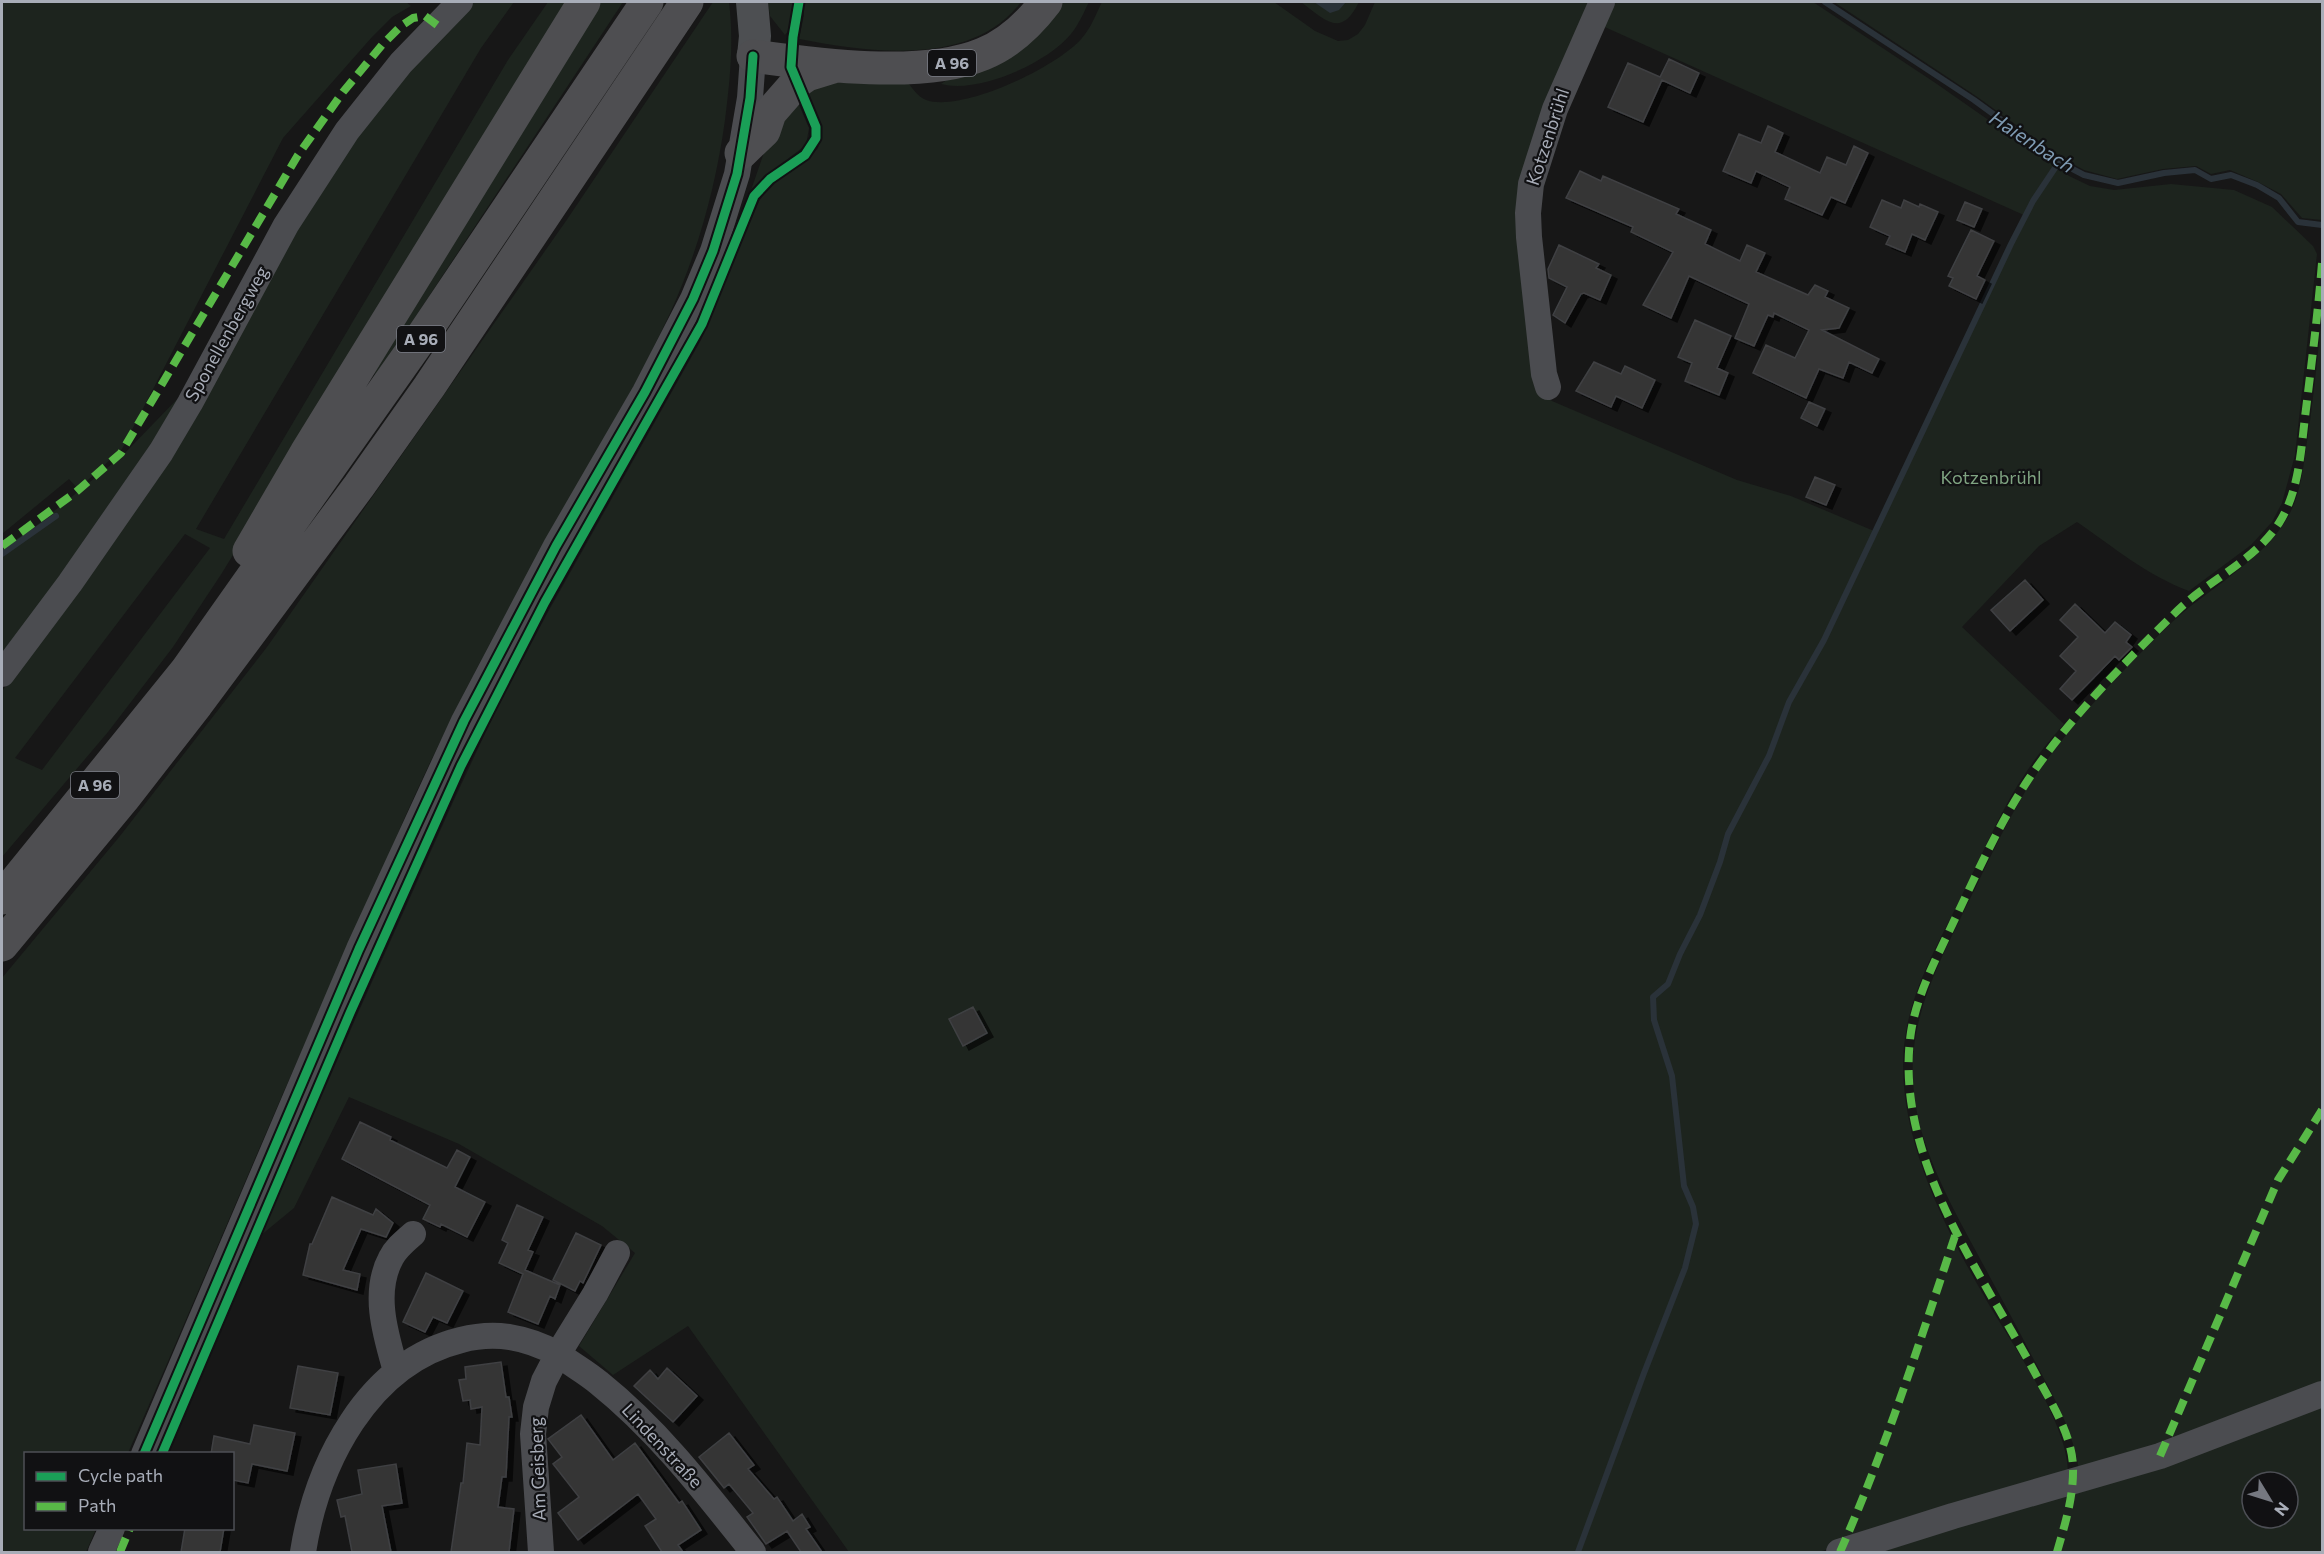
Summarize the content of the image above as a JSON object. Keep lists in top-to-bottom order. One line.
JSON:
{"streets":{"highway":["A 96"],"street":["Kotzenbrühl","Sponellenbergweg","Lindenstraße","Am Geisberg"]},"crossings":[["Lindenstraße","Am Geisberg"]],"water":["Haienbach"],"parks":["Kotzenbrühl"],"legend":["Cycle path","Path"],"north":"bottom right"}
